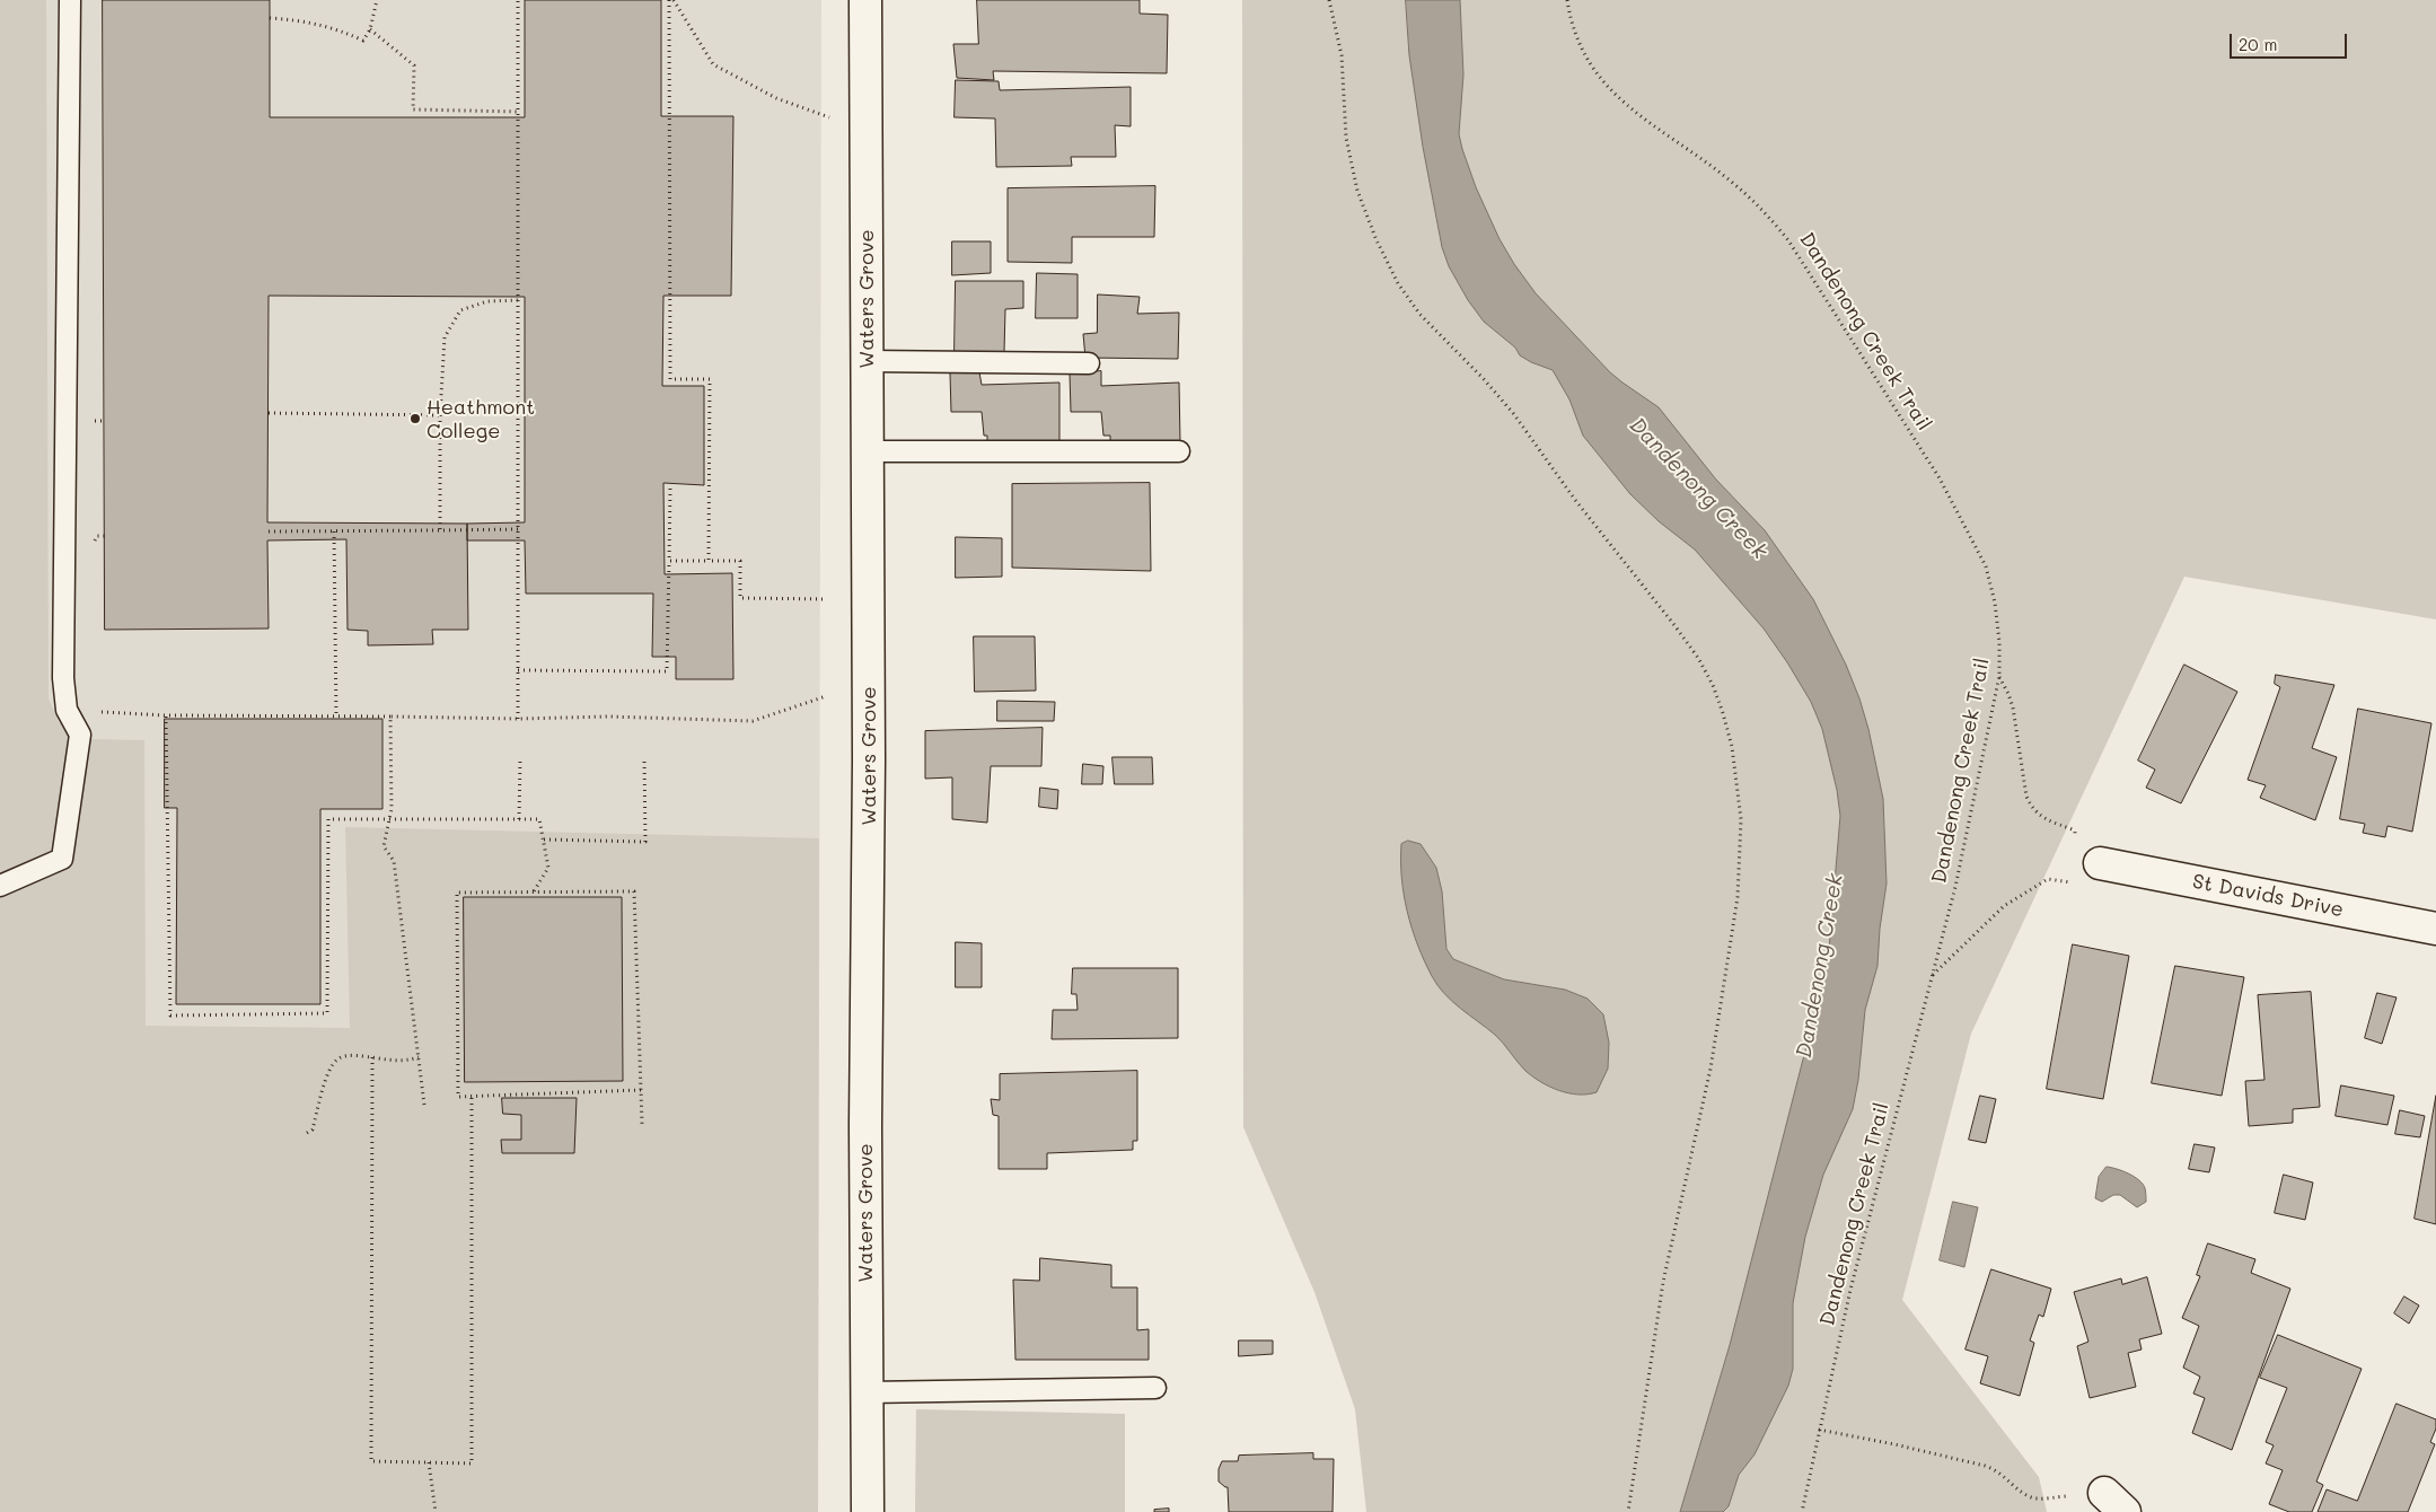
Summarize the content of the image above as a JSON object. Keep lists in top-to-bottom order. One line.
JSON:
{"streets":{"street":["Waters Grove","St Davids Drive"],"path":["Dandenong Creek Trail"]},"water":["Dandenong Creek"],"places":["Heathmont College"],"scale_bar":"20 m"}
